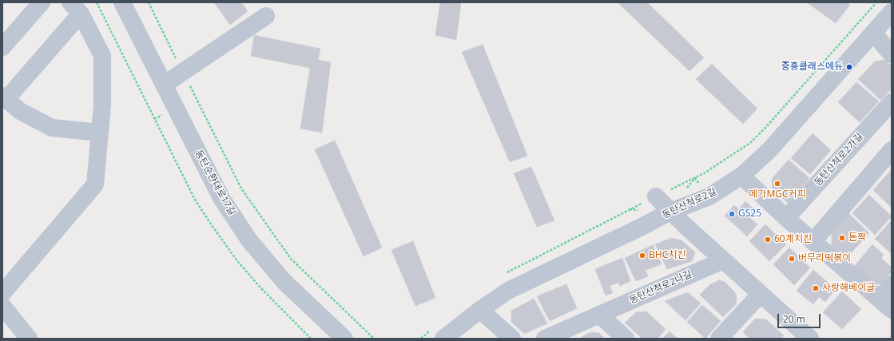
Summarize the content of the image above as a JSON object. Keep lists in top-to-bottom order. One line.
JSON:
{"streets":{"street":["동탄산척로2가길","동탄순환대로17길","동탄산척로2길","동탄산척로2나길"]},"places":["중흥클래스에듀","메가MGC커피","GS25","돈짝","60계치킨","BHC치킨","버무리떡볶이","사랑해베이글"],"scale_bar":"20 m"}
